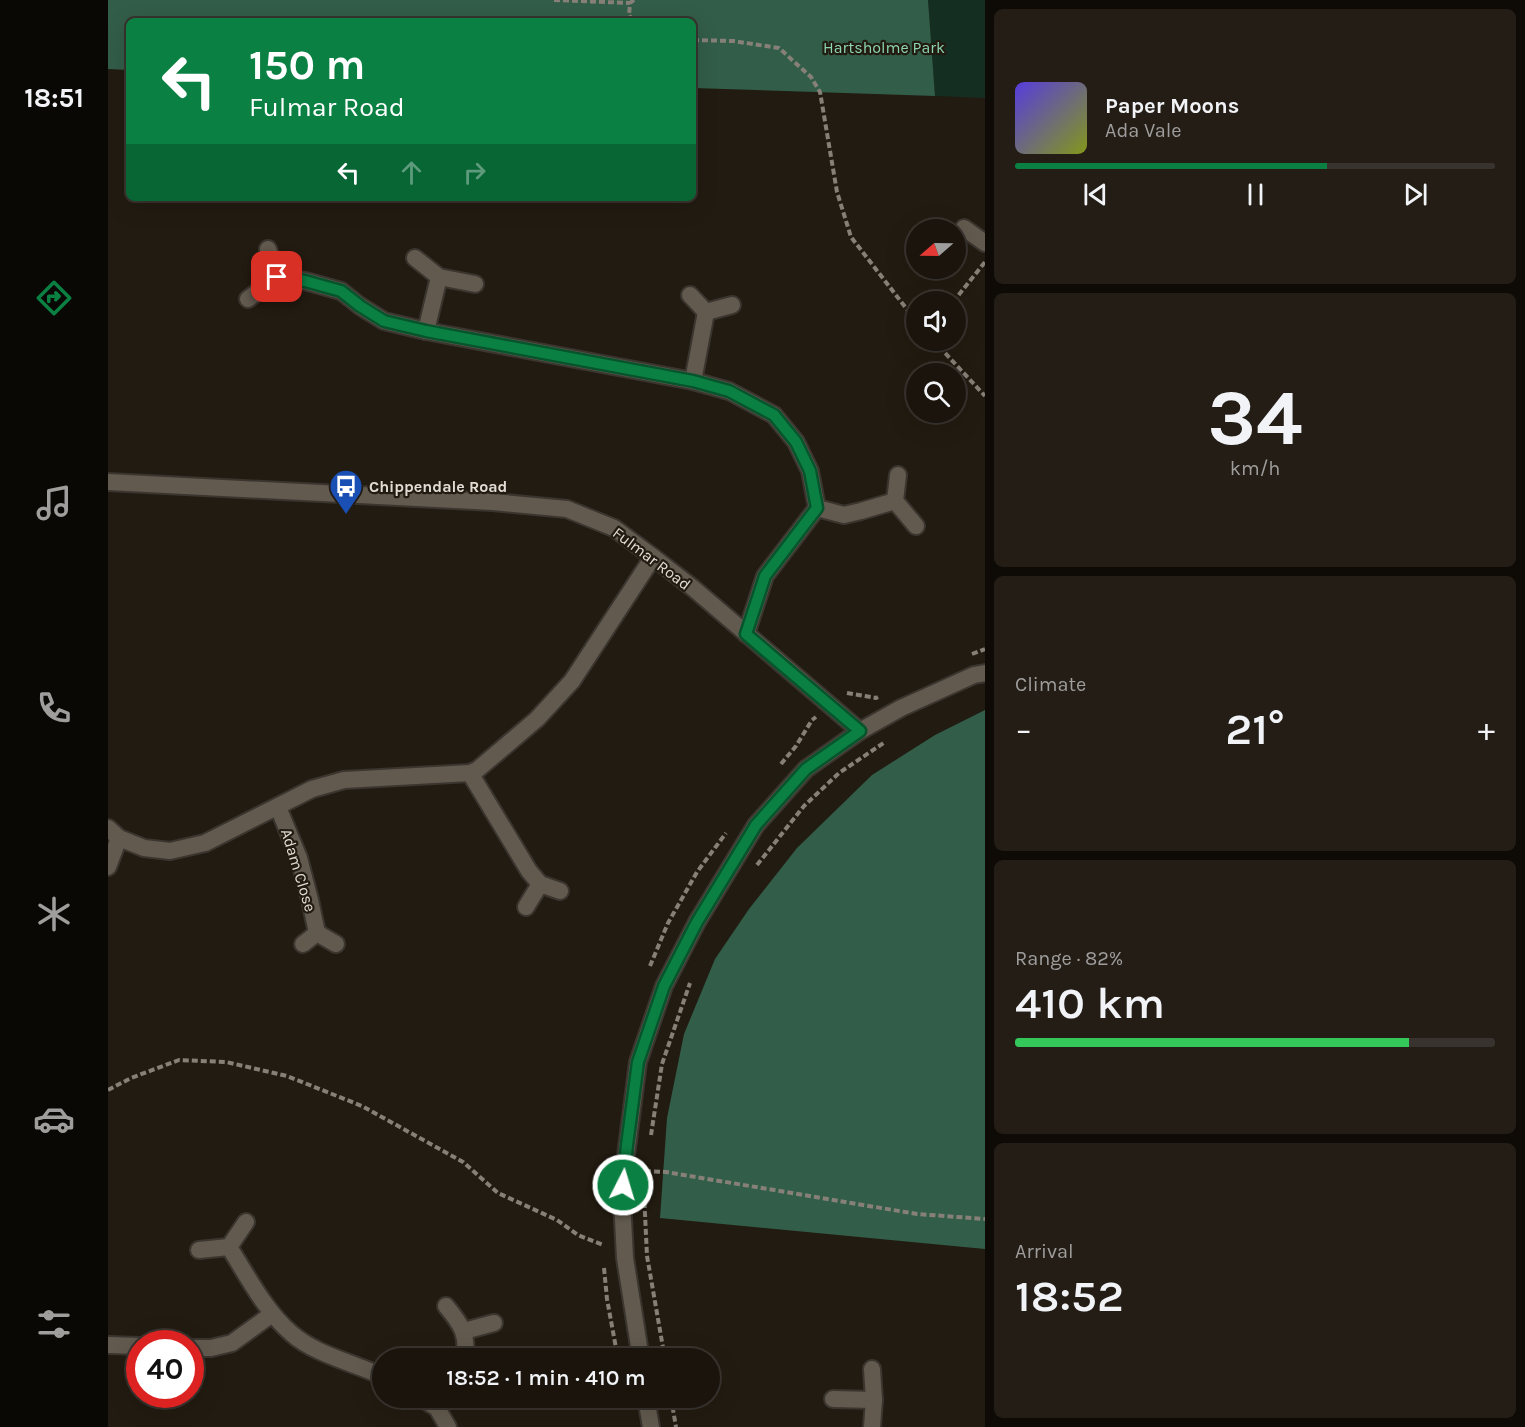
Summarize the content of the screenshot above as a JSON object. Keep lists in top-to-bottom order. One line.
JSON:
{"streets":{"street":["Fulmar Road","Adam Close"]},"parks":["Hartsholme Park"],"places":{"bus stop":["Chippendale Road"]},"north":"left","page":{"tabs":"18:51","turn":["150 m","Fulmar Road"],"song":["Paper Moons","Ada Vale"],"tile":[["34","km/h"],"Climate",["Range · 82%","410 km"],["Arrival","18:52"]],"heat":["−","21°","+"],"limit":"40","trip":"18:52 · 1 min · 410 m"}}
